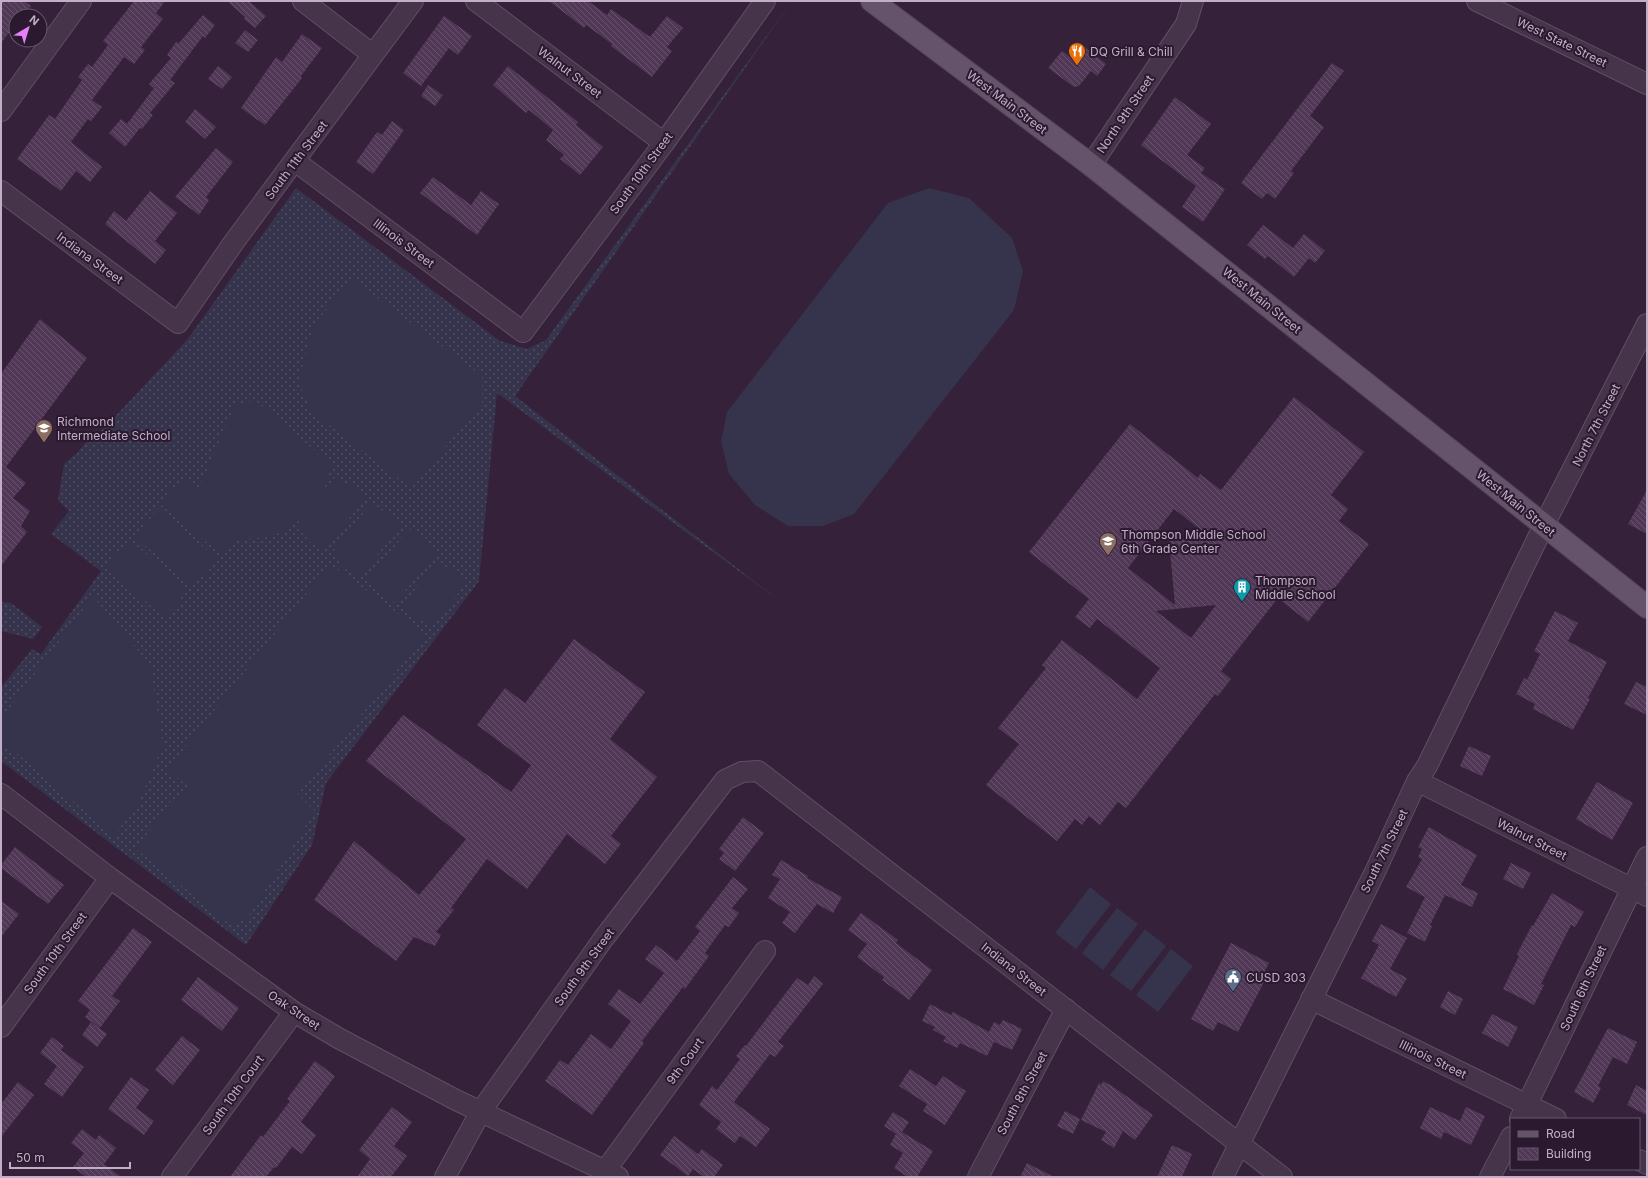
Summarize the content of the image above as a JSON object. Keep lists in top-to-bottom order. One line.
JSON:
{"streets":{"main road":["West Main Street"],"street":["West State Street","Walnut Street","North 9th Street","South 11th Street","South 10th Street","Illinois Street","Indiana Street","North 7th Street","South 7th Street","South 9th Street","South 6th Street","Oak Street","9th Court","South 8th Street","South 10th Court"]},"crossings":[["Walnut Street","South 10th Street"],["Walnut Street","South 7th Street"],["Walnut Street","South 6th Street"],["West Main Street","North 9th Street"],["West Main Street","North 7th Street"],["West Main Street","South 7th Street"],["South 11th Street","Illinois Street"],["South 11th Street","Indiana Street"],["South 10th Street","Illinois Street"],["South 10th Street","Oak Street"],["Illinois Street","South 7th Street"],["Illinois Street","South 6th Street"],["Indiana Street","South 7th Street"],["Indiana Street","South 9th Street"],["Indiana Street","South 8th Street"],["North 7th Street","South 7th Street"],["South 9th Street","Oak Street"],["Oak Street","9th Court"],["Oak Street","South 10th Court"]],"places":{"restaurant":["DQ Grill & Chill"],"school or university":["Richmond Intermediate School","Thompson Middle School 6th Grade Center"],"building":["Thompson Middle School"],"public building":["CUSD 303"]},"legend":["Road","Building"],"scale_bar":"50 m","north":"top right"}
